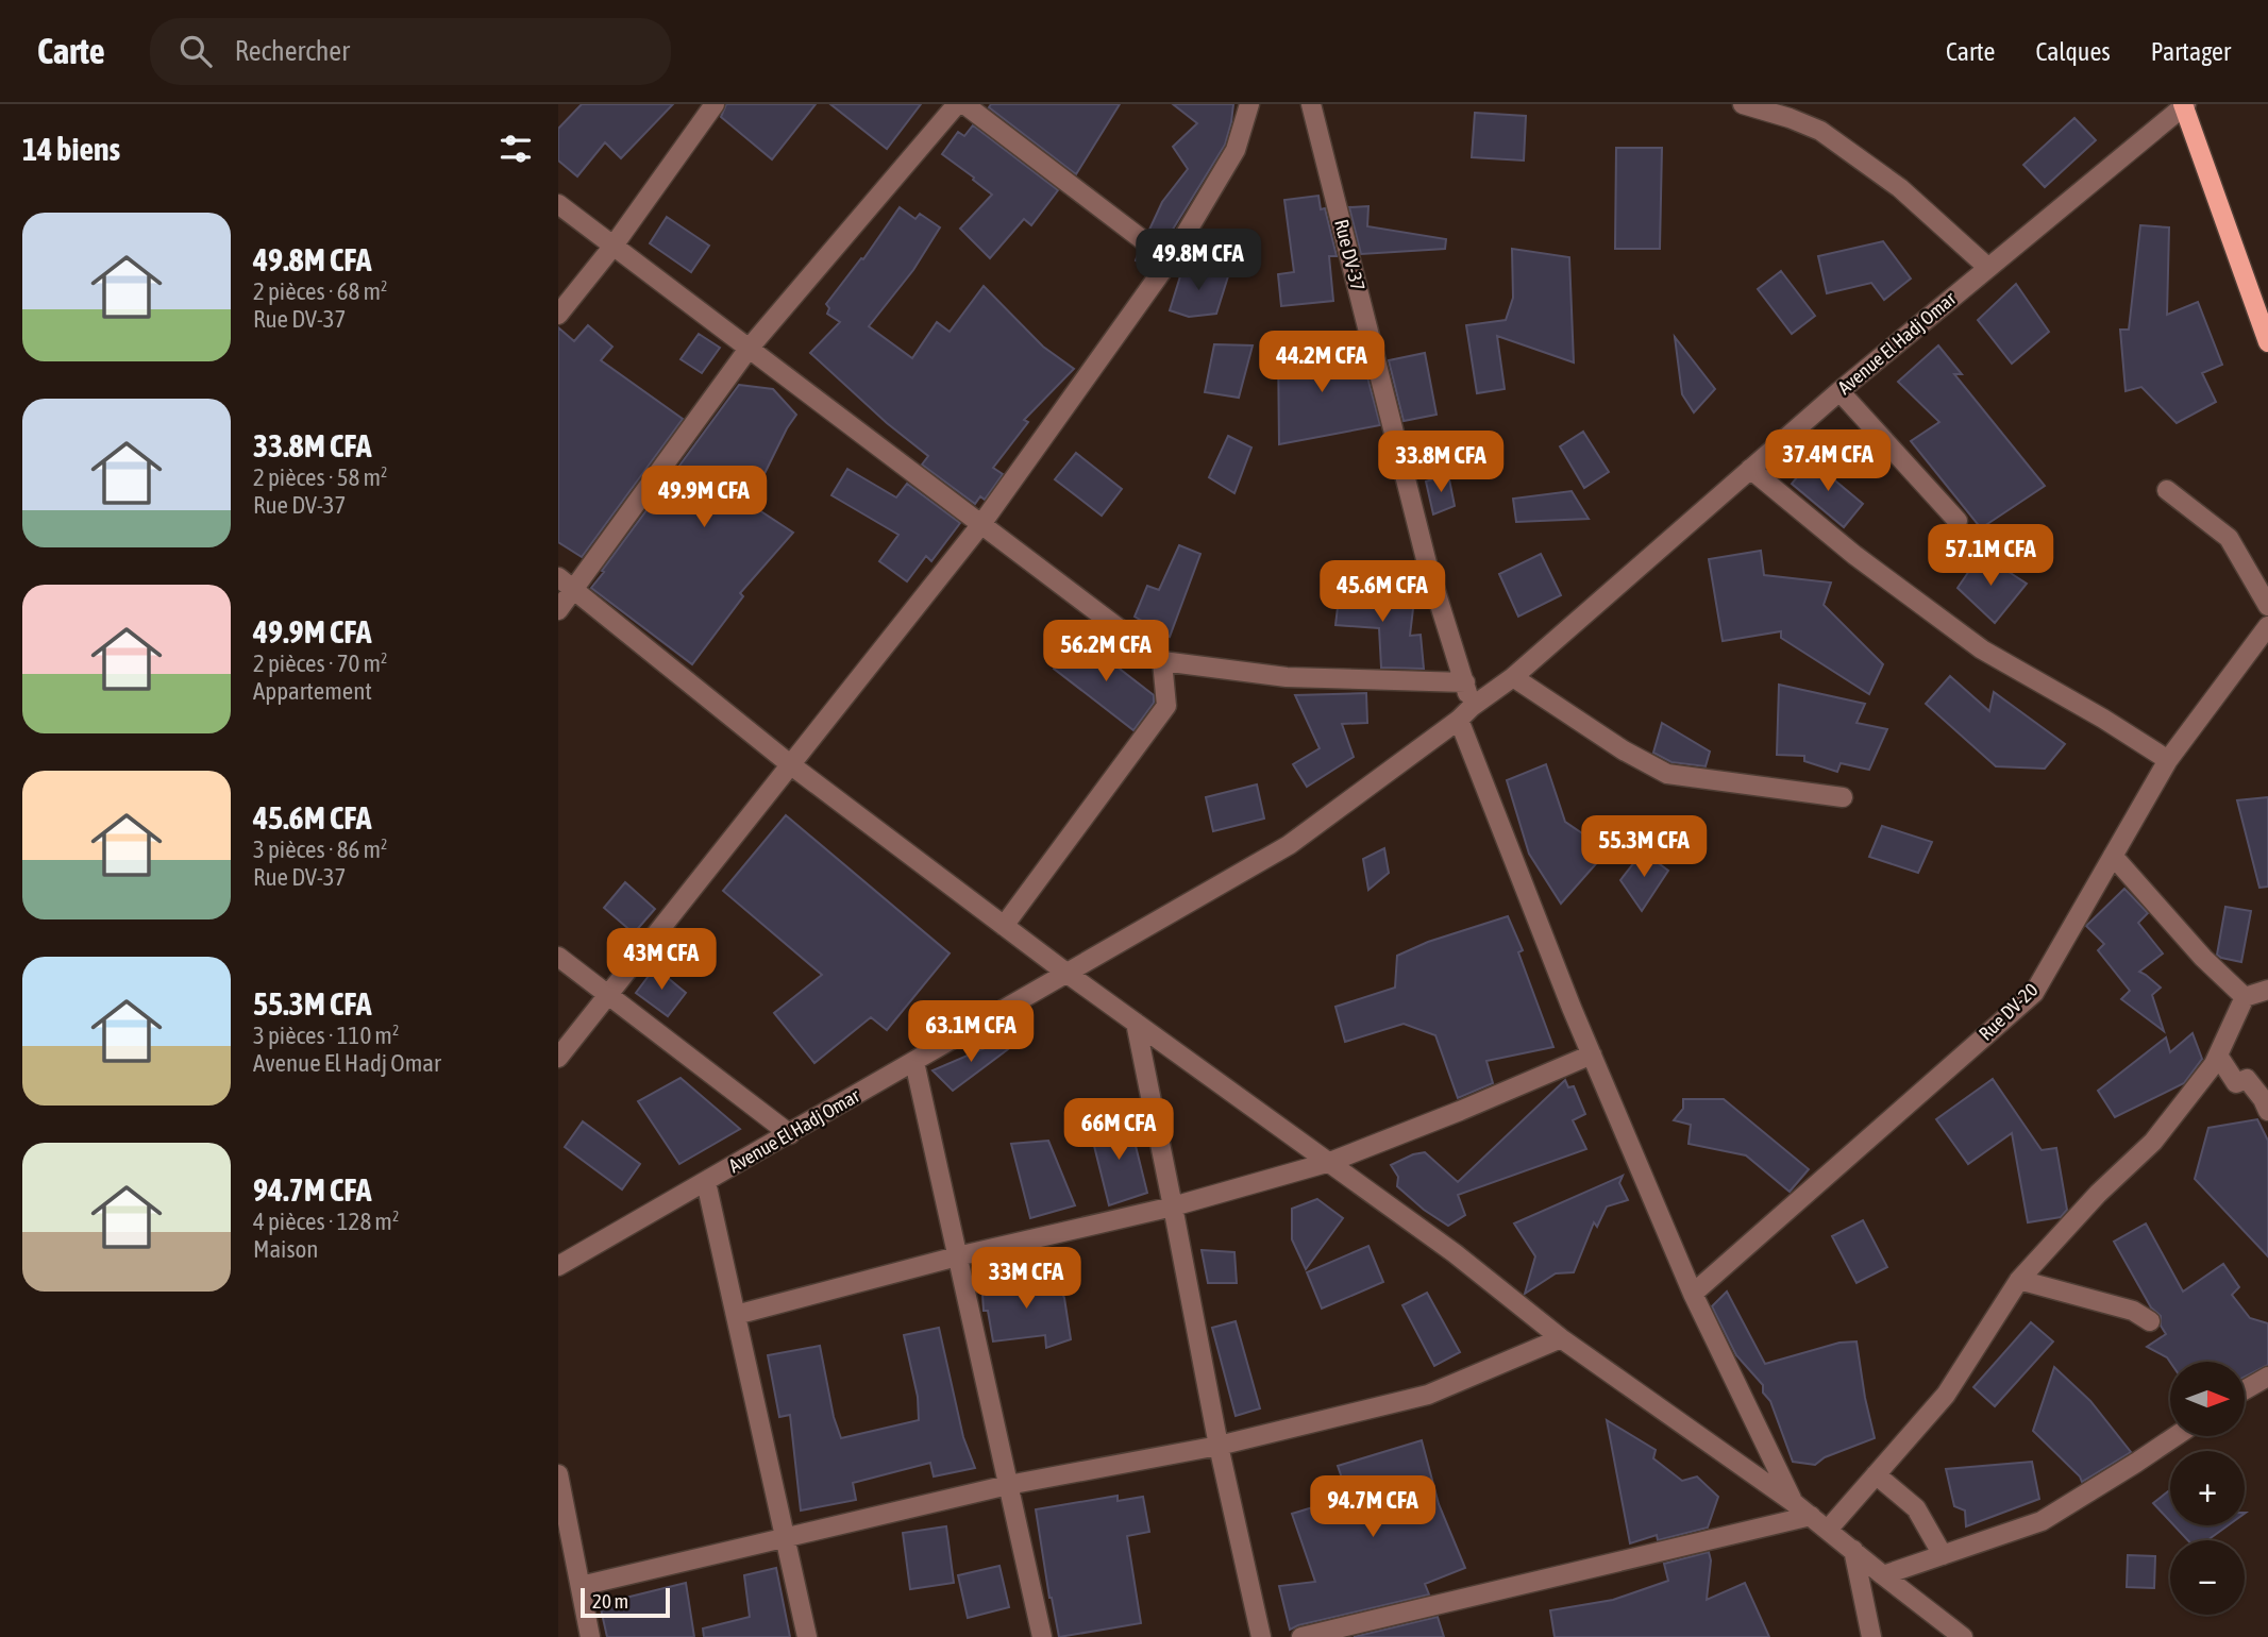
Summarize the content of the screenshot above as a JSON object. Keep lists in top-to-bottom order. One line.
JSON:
{"streets":{"street":["Rue DV-37","Avenue El Hadj Omar","Rue DV-20"]},"crossings":[["Rue DV-37","Avenue El Hadj Omar"],["Rue DV-37","Rue DV-20"]],"scale_bar":"20 m","north":"right","page":{"header":"Carte","search":"Rechercher","nav":["Carte","Calques","Partager"],"heading":"14 biens","list":[{"name":"49.8M CFA","note":"2 pièces · 68 m² · Rue DV-37"},{"name":"33.8M CFA","note":"2 pièces · 58 m² · Rue DV-37"},{"name":"49.9M CFA","note":"2 pièces · 70 m² · Appartement"},{"name":"45.6M CFA","note":"3 pièces · 86 m² · Rue DV-37"},{"name":"55.3M CFA","note":"3 pièces · 110 m² · Avenue El Hadj Omar"},{"name":"94.7M CFA","note":"4 pièces · 128 m² · Maison"}],"price":["49.8M CFA","44.2M CFA","37.4M CFA","33.8M CFA","49.9M CFA","57.1M CFA","45.6M CFA","56.2M CFA","55.3M CFA","43M CFA","63.1M CFA","66M CFA","33M CFA","94.7M CFA"],"map_buttons":["+","−"],"scale":"20 m"}}
